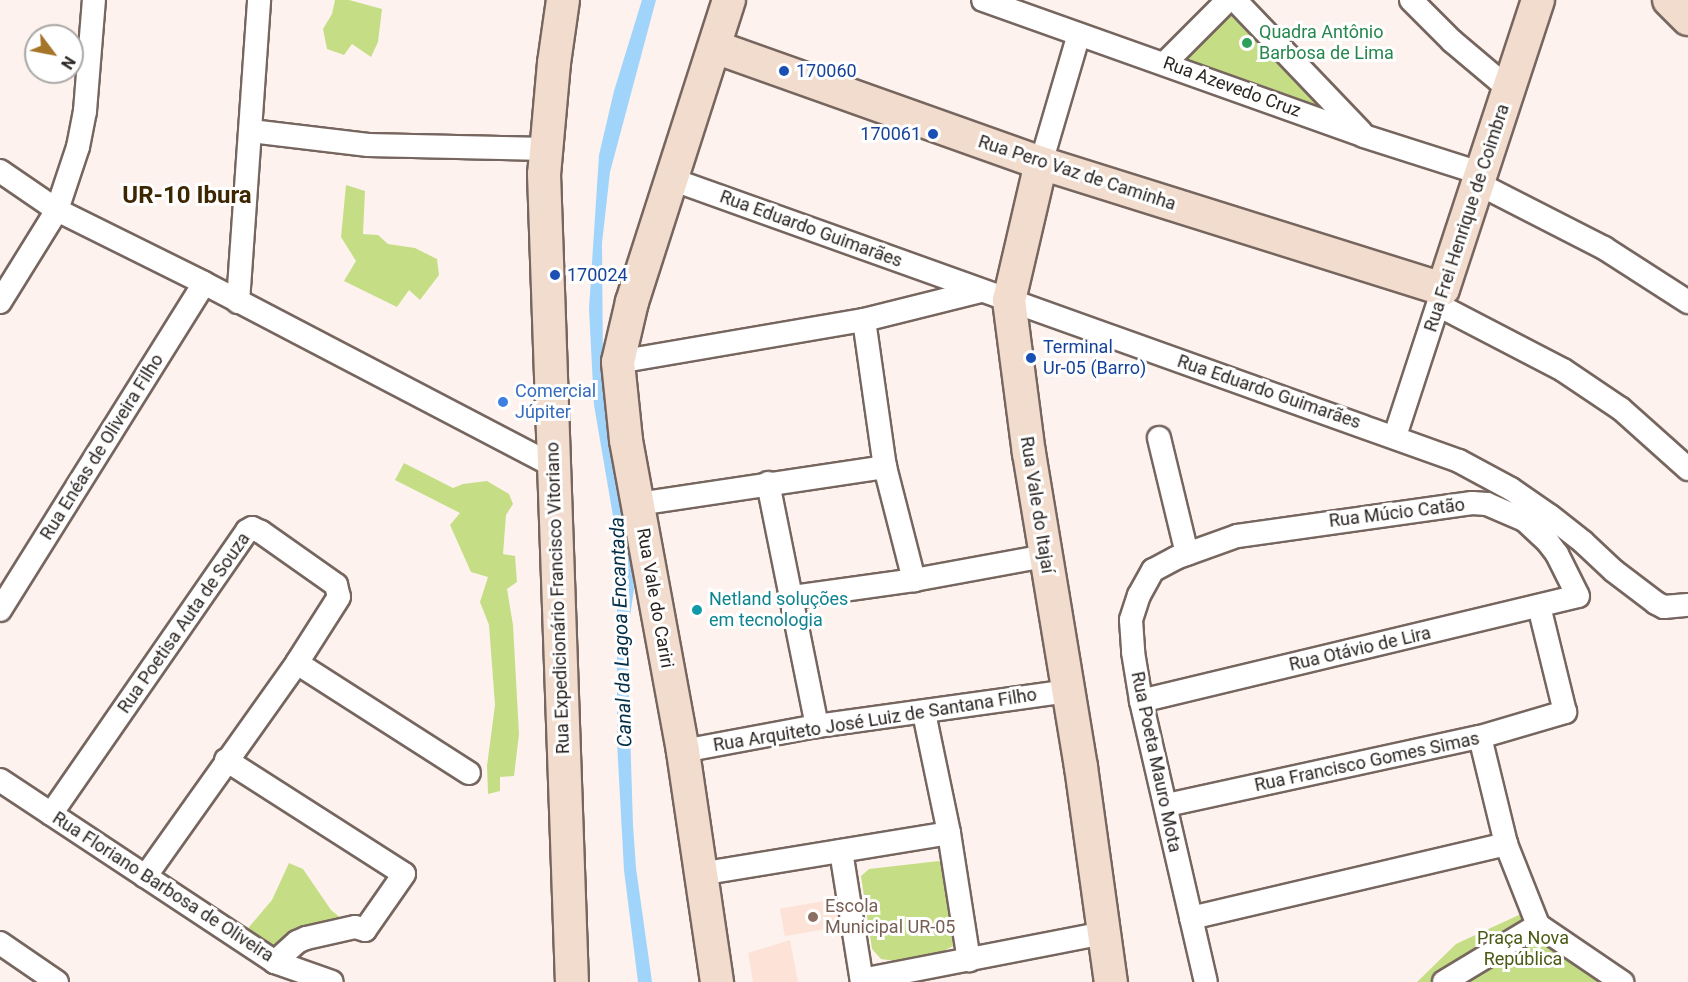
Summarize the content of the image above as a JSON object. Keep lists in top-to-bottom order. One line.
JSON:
{"streets":{"main road":["Rua Pero Vaz de Caminha","Rua Frei Henrique de Coimbra","Rua Vale do Itajaí","Rua Expedicionário Francisco Vitoriano","Rua Vale do Cariri"],"street":["Rua Azevedo Cruz","Rua Eduardo Guimarães","Rua Enéas de Oliveira Filho","Rua Múcio Catão","Rua Poetisa Auta de Souza","Rua Otávio de Lira","Rua Arquiteto José Luiz de Santana Filho","Rua Poeta Mauro Mota","Rua Francisco Gomes Simas","Rua Floriano Barbosa de Oliveira"]},"crossings":[["Rua Azevedo Cruz","Rua Frei Henrique de Coimbra"],["Rua Azevedo Cruz","Rua Vale do Itajaí"],["Rua Pero Vaz de Caminha","Rua Frei Henrique de Coimbra"],["Rua Pero Vaz de Caminha","Rua Vale do Itajaí"],["Rua Pero Vaz de Caminha","Rua Vale do Cariri"],["Rua Frei Henrique de Coimbra","Rua Eduardo Guimarães"],["Rua Eduardo Guimarães","Rua Vale do Itajaí"],["Rua Eduardo Guimarães","Rua Vale do Cariri"],["Rua Vale do Itajaí","Rua Arquiteto José Luiz de Santana Filho"],["Rua Múcio Catão","Rua Otávio de Lira"],["Rua Múcio Catão","Rua Poeta Mauro Mota"],["Rua Vale do Cariri","Rua Arquiteto José Luiz de Santana Filho"],["Rua Poetisa Auta de Souza","Rua Floriano Barbosa de Oliveira"],["Rua Otávio de Lira","Rua Poeta Mauro Mota"],["Rua Otávio de Lira","Rua Francisco Gomes Simas"],["Rua Poeta Mauro Mota","Rua Francisco Gomes Simas"]],"districts":["UR-10 Ibura"],"water":["Canal da Lagoa Encantada"],"parks":["Praça Nova República"],"places":["Quadra Antônio Barbosa de Lima","170060","170061","170024","Terminal Ur-05 (Barro)","Comercial Júpiter","Netland soluções em tecnologia","Escola Municipal UR-05"],"north":"bottom right"}
